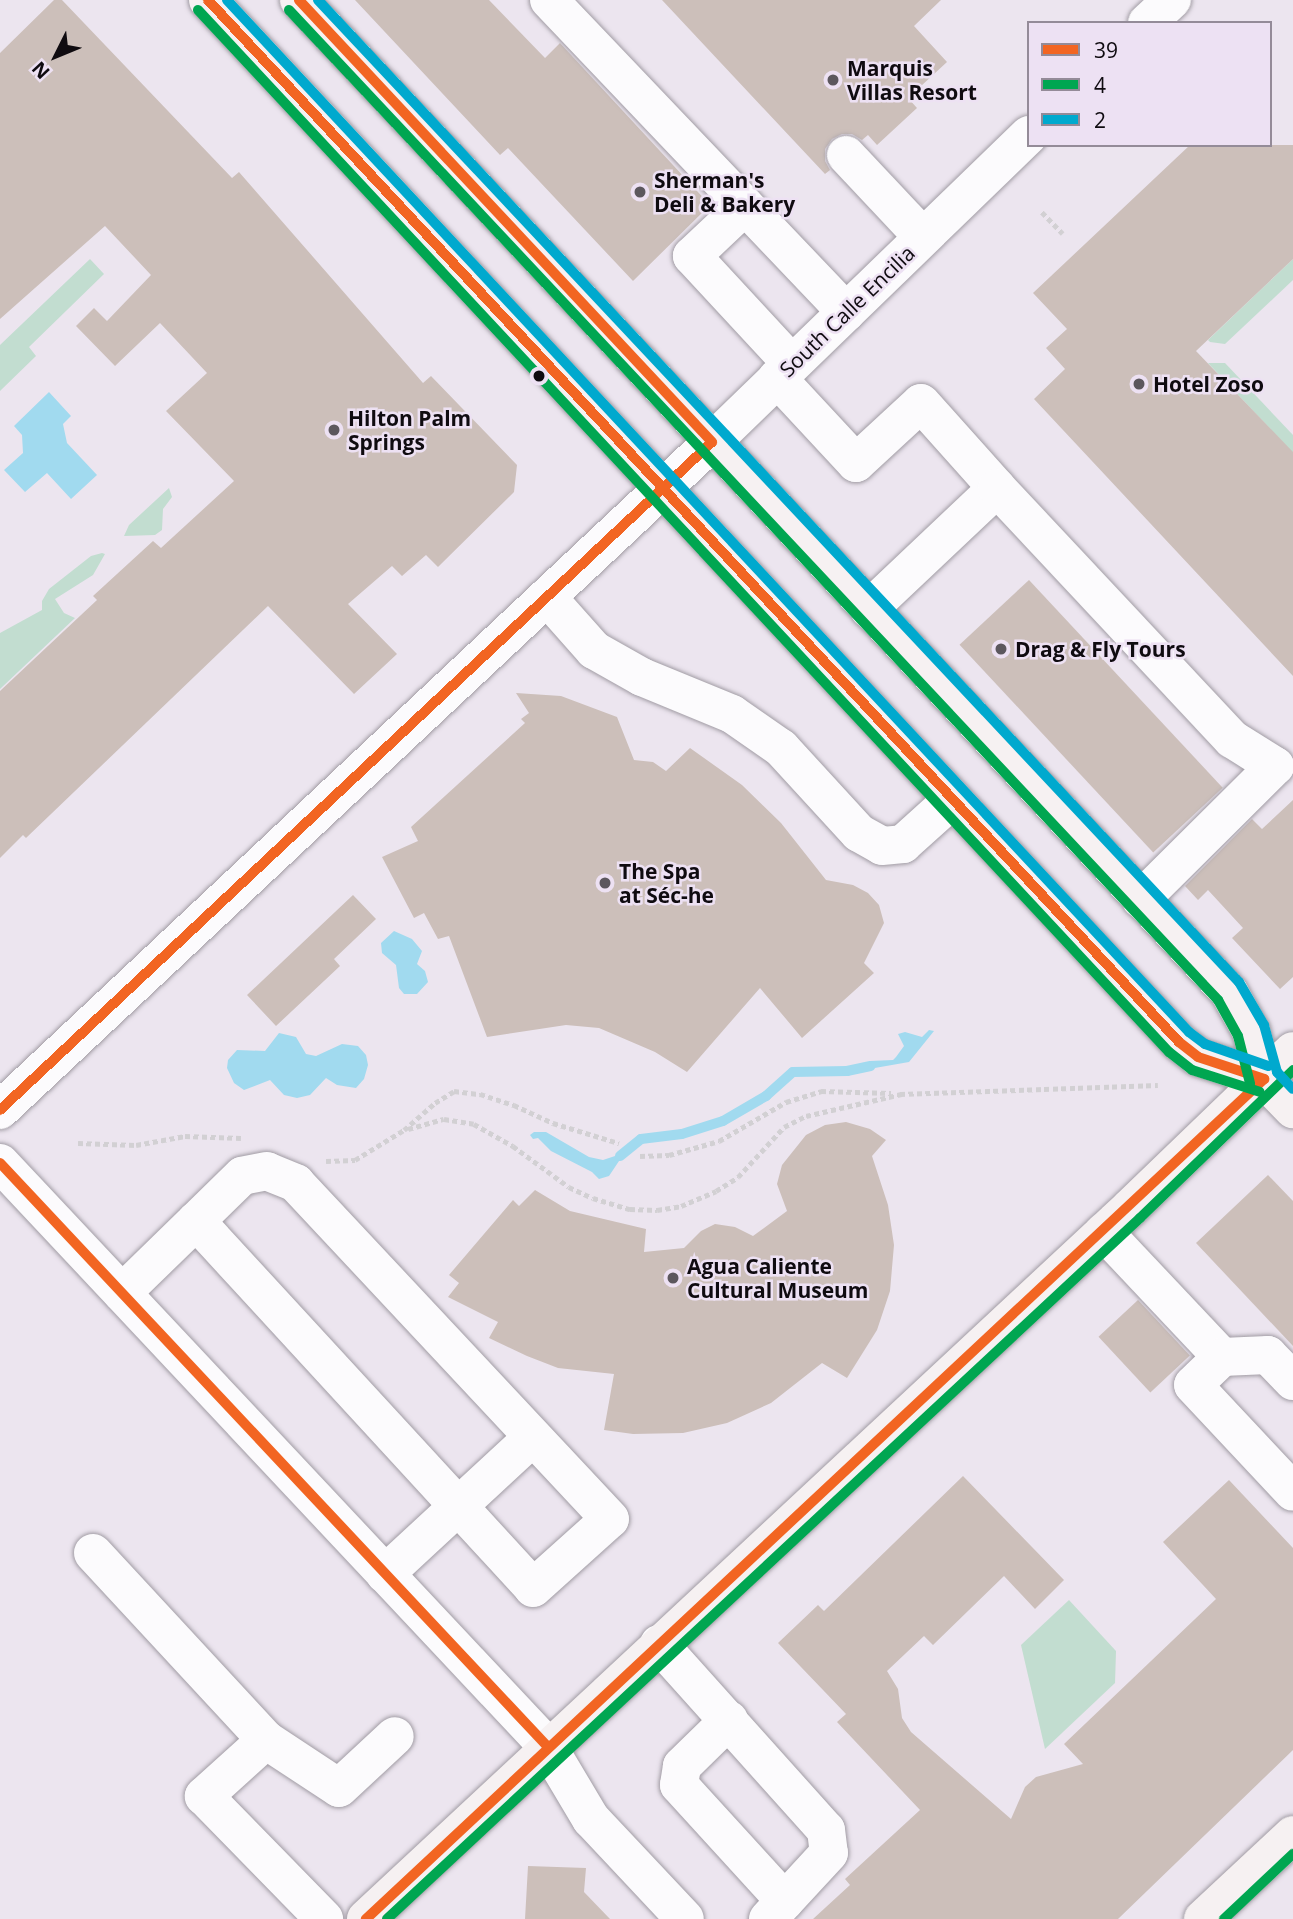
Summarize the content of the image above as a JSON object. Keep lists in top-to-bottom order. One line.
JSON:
{"streets":{"street":["South Calle Encilia"]},"places":["Marquis Villas Resort","Sherman's Deli & Bakery","Hotel Zoso","Hilton Palm Springs","Drag & Fly Tours","The Spa at Séc-he","Agua Caliente Cultural Museum"],"lines":["transit line 39","transit line 2","transit line 4"],"legend":["39","4","2"],"north":"bottom left"}
